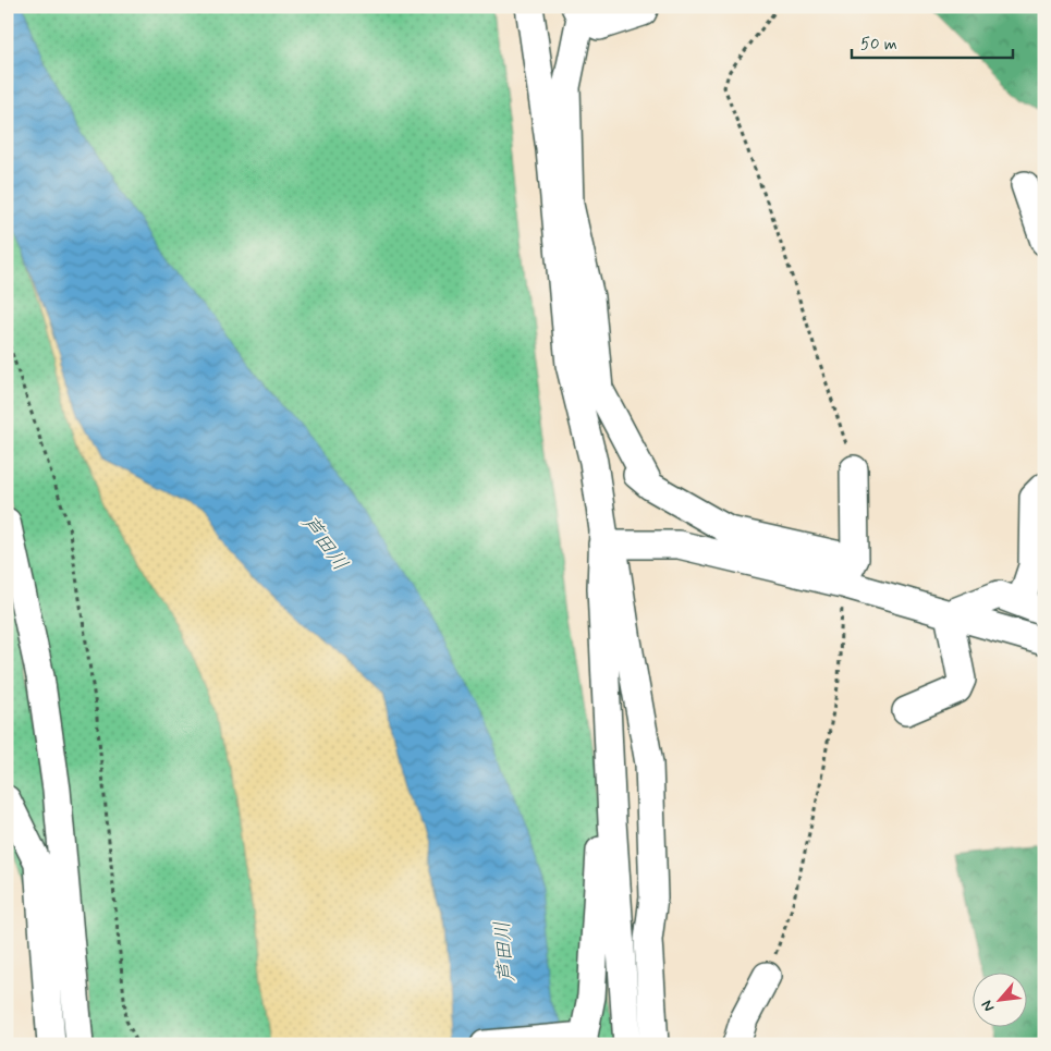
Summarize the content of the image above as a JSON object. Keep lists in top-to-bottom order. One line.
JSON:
{"water":["芦田川"],"scale_bar":"50 m","north":"bottom left"}
